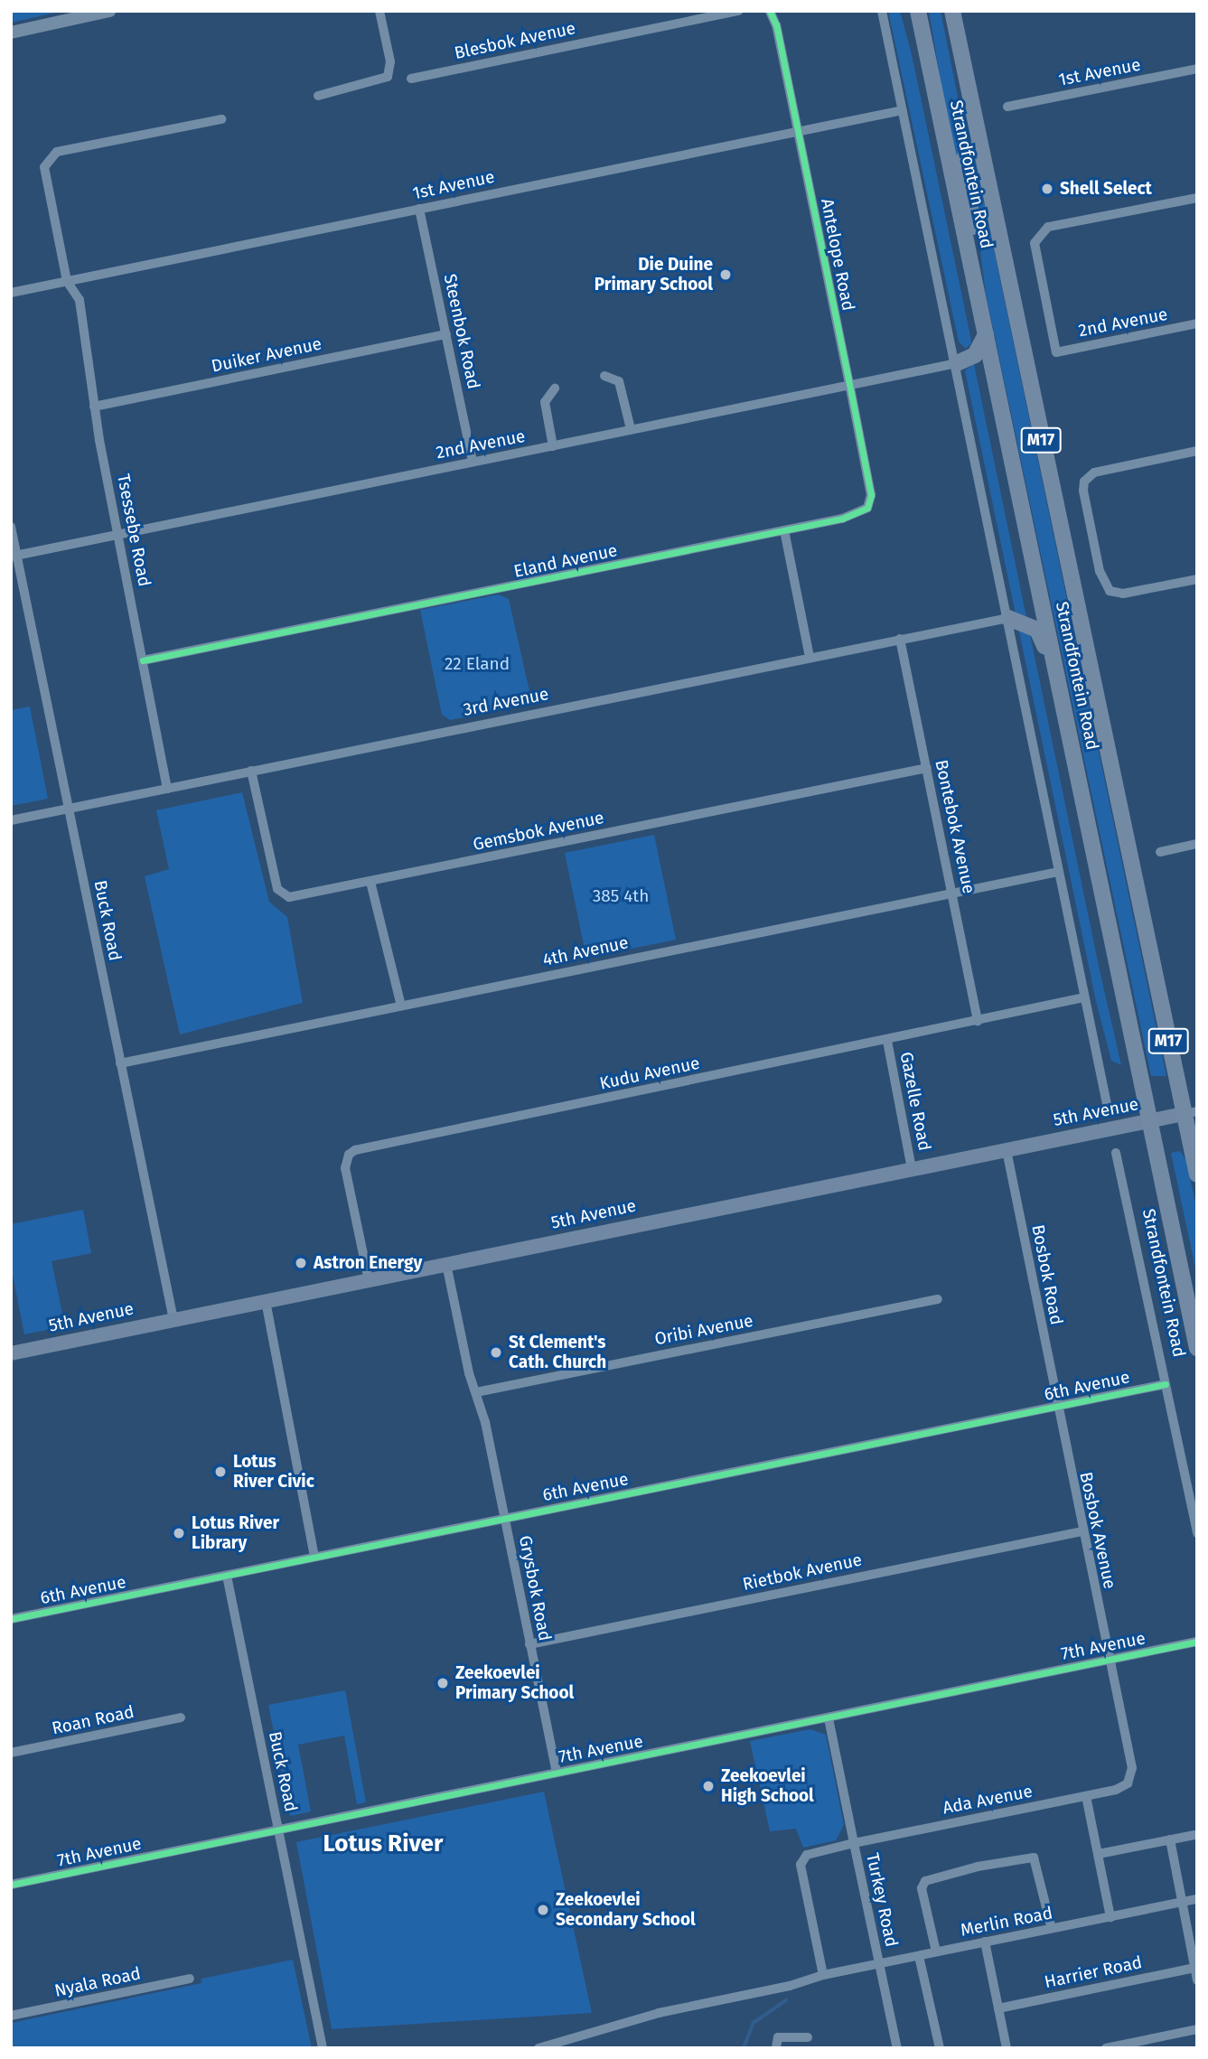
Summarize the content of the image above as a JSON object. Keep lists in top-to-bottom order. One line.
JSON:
{"streets":{"main road":["Strandfontein Road","M17","5th Avenue"],"street":["Blesbok Avenue","1st Avenue","Antelope Road","2nd Avenue","Steenbok Road","Duiker Avenue","Tsessebe Road","Eland Avenue","3rd Avenue","Bontebok Avenue","Gemsbok Avenue","Buck Road","4th Avenue","Kudu Avenue","Gazelle Road","Bosbok Road","Oribi Avenue","6th Avenue","Bosbok Avenue","Rietbok Avenue","Grysbok Road","7th Avenue","Roan Road","Ada Avenue","Turkey Road","Merlin Road","Harrier Road","Nyala Road"]},"crossings":[["1st Avenue","Antelope Road"],["1st Avenue","Steenbok Road"],["1st Avenue","Tsessebe Road"],["Strandfontein Road","5th Avenue"],["Strandfontein Road","6th Avenue"],["Antelope Road","2nd Avenue"],["Antelope Road","Eland Avenue"],["2nd Avenue","Steenbok Road"],["2nd Avenue","Tsessebe Road"],["2nd Avenue","Eland Avenue"],["2nd Avenue","Buck Road"],["Steenbok Road","Duiker Avenue"],["Duiker Avenue","Tsessebe Road"],["Tsessebe Road","Eland Avenue"],["Tsessebe Road","3rd Avenue"],["3rd Avenue","Bontebok Avenue"],["3rd Avenue","Gemsbok Avenue"],["3rd Avenue","Buck Road"],["Bontebok Avenue","Gemsbok Avenue"],["Bontebok Avenue","4th Avenue"],["Bontebok Avenue","Kudu Avenue"],["Buck Road","4th Avenue"],["Buck Road","5th Avenue"],["Buck Road","6th Avenue"],["Buck Road","7th Avenue"],["Kudu Avenue","Gazelle Road"],["Kudu Avenue","5th Avenue"],["Gazelle Road","5th Avenue"],["5th Avenue","Bosbok Road"],["5th Avenue","Grysbok Road"],["Bosbok Road","6th Avenue"],["Bosbok Road","Bosbok Avenue"],["Oribi Avenue","Grysbok Road"],["6th Avenue","Bosbok Avenue"],["6th Avenue","Grysbok Road"],["Bosbok Avenue","Rietbok Avenue"],["Bosbok Avenue","7th Avenue"],["Bosbok Avenue","Ada Avenue"],["Rietbok Avenue","Grysbok Road"],["Grysbok Road","7th Avenue"],["7th Avenue","Ada Avenue"],["Ada Avenue","Turkey Road"],["Ada Avenue","Merlin Road"],["Turkey Road","Merlin Road"]],"districts":["Lotus River"],"parks":["22 Eland","385 4th"],"places":["Shell Select","Die Duine Primary School","Astron Energy","St Clement's Cath. Church","Lotus River Civic","Lotus River Library","Zeekoevlei Primary School","Zeekoevlei High School","Zeekoevlei Secondary School"]}
